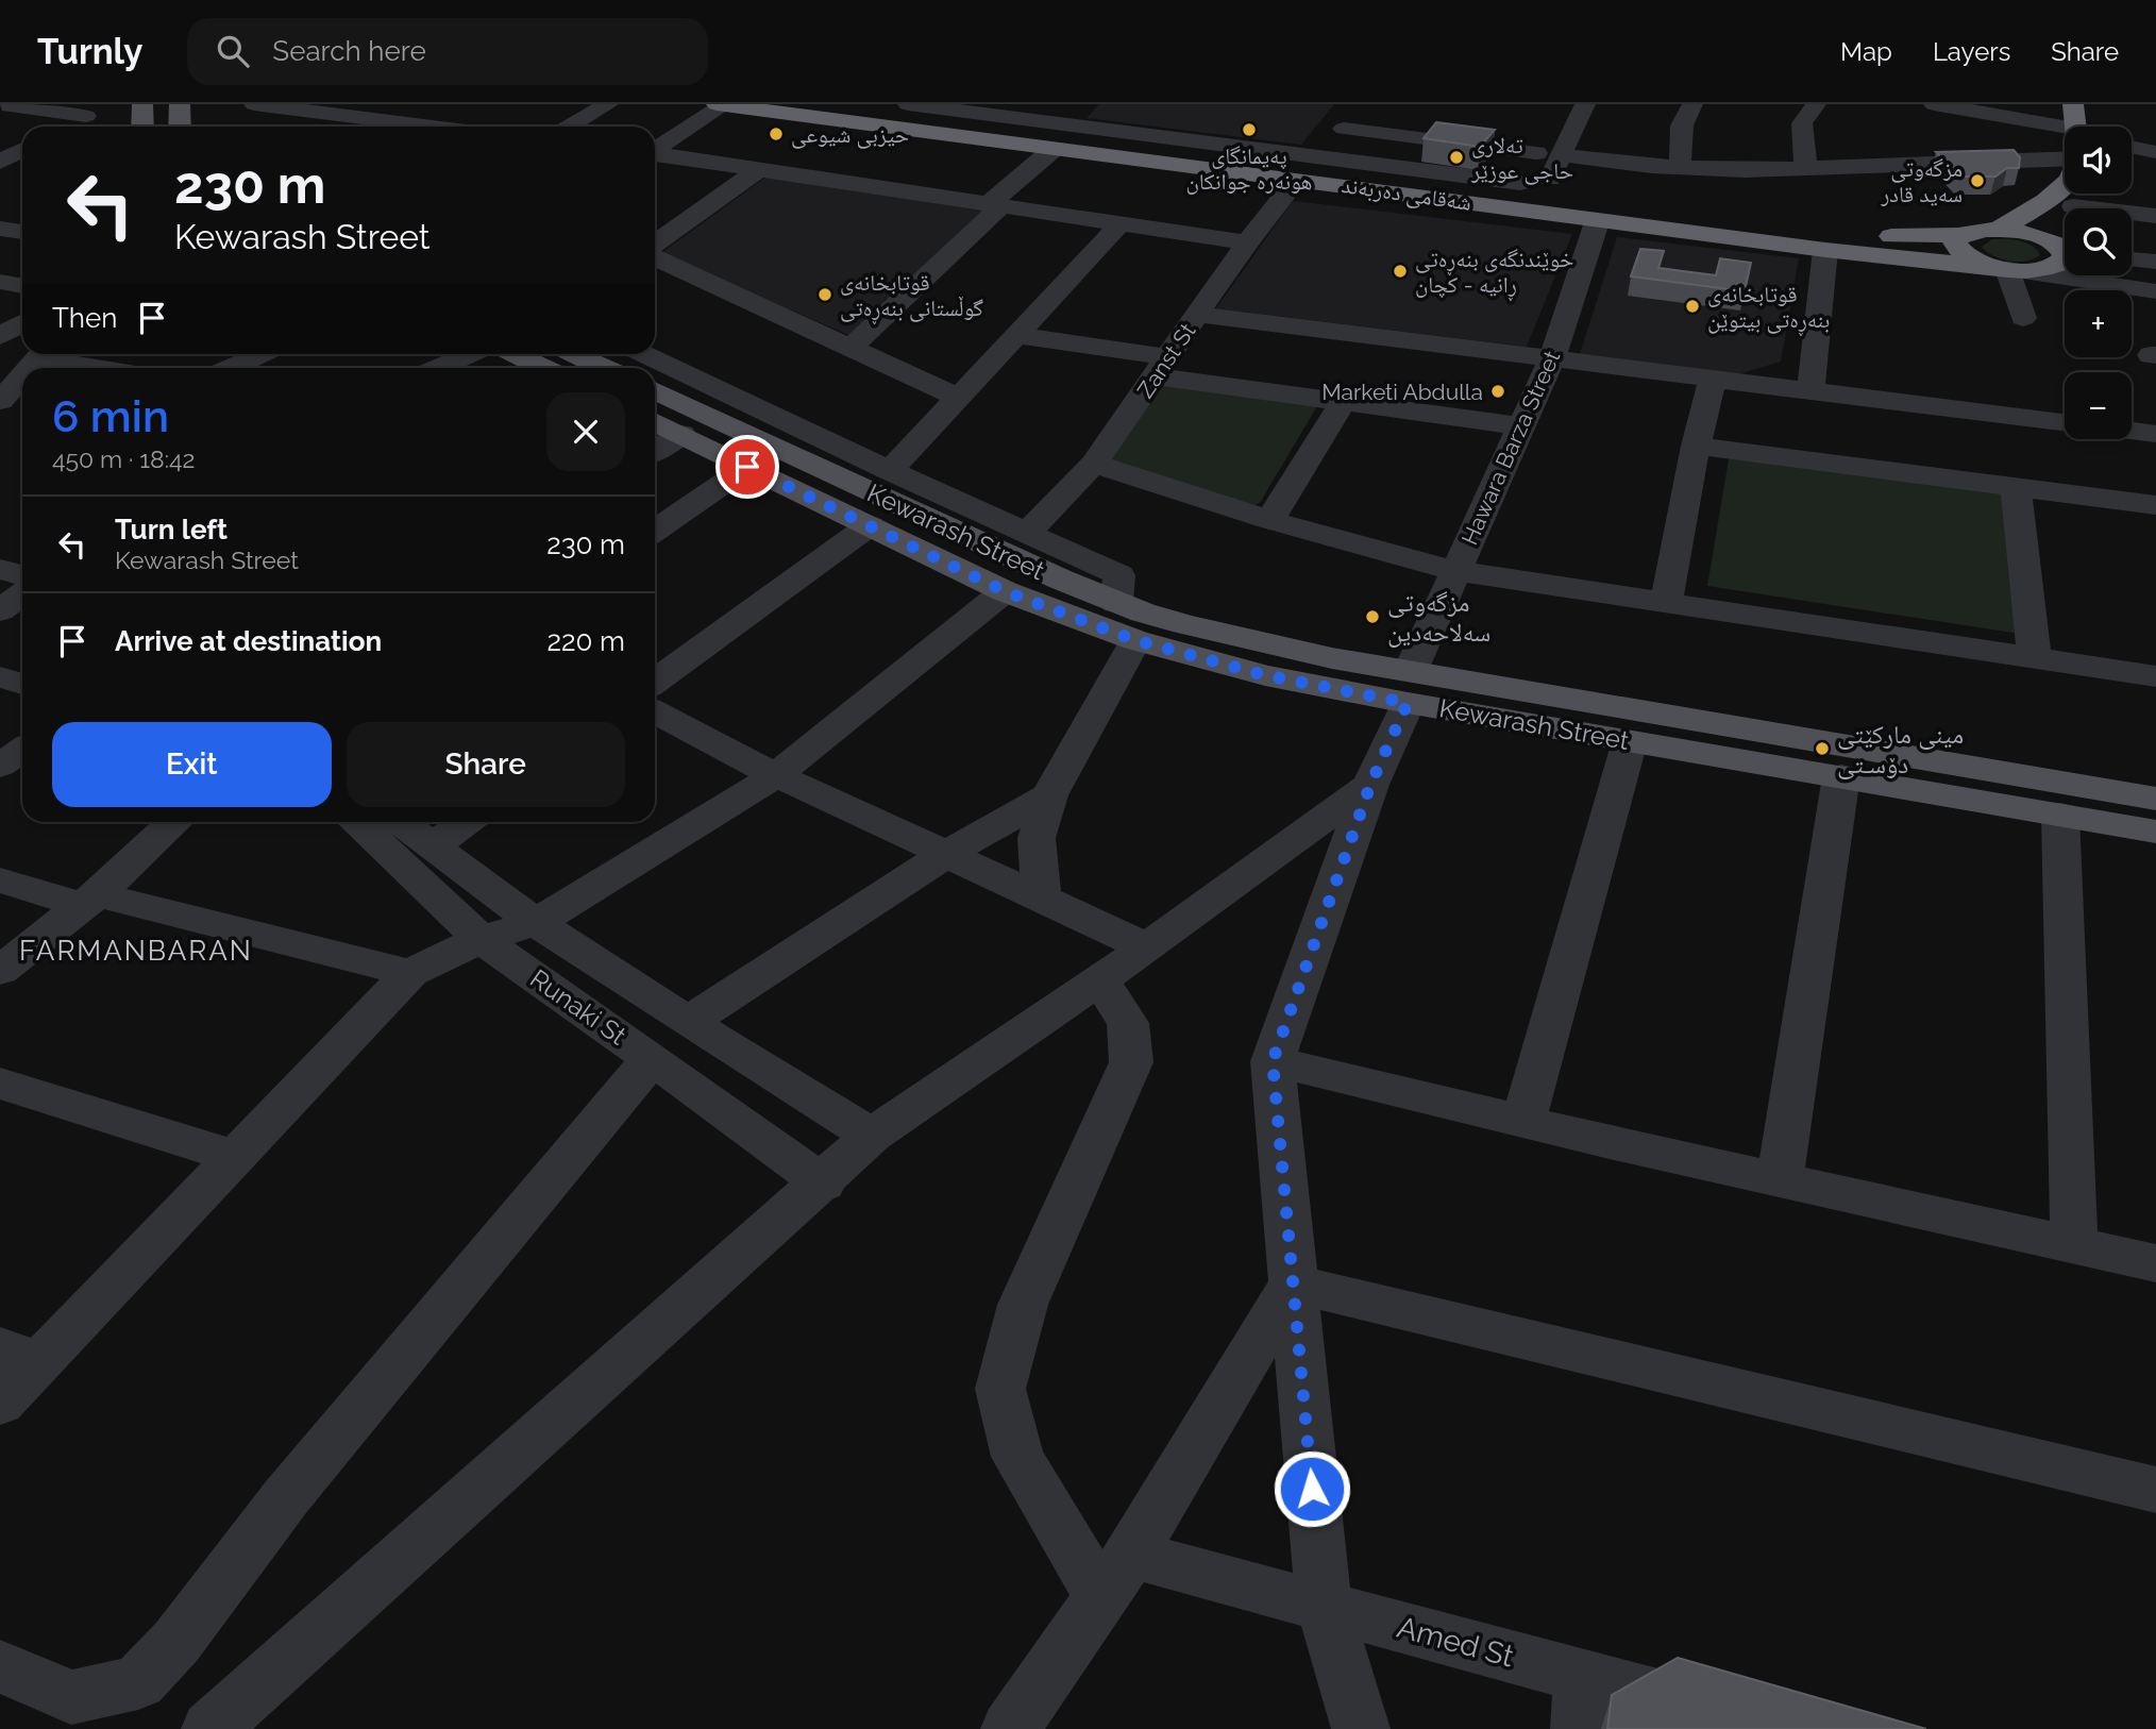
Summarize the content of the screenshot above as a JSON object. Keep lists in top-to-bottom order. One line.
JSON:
{"streets":{"highway":["شەقامی دەربەند"],"main road":["Kewarash Street"],"street":["Zanst St","Hawara Barza Street","Runaki St","Amed St"]},"crossings":[["شەقامی دەربەند","Zanst St"],["شەقامی دەربەند","Hawara Barza Street"],["Hawara Barza Street","Kewarash Street"]],"districts":["FARMANBARAN"],"places":["پەیمانگای هونەرە جوانکان","حیزبی شیوعی","تەلاری حاجی عوزێر","مزگەوتی سەید قادر","خوێندنگەی بنەڕەتی ڕانیە - کچان","قوتابخانه‌ی گوڵستانی بنه‌ڕه‌تی","قوتابخانەی بنەڕەتی بیتوێن","Marketi Abdulla","مزگەوتی سەلاحەدین","مینی مارکێتی دۆسـتی"],"page":{"header":"Turnly","search":"Search here","nav":["Map","Layers","Share"],"map_buttons":["+","−"],"turn":["230 m","Kewarash Street"],"then":"Then","heading":["6 min","450 m · 18:42"],"list":[{"name":"Turn left","note":"Kewarash Street","value":"230 m"},{"name":"Arrive at destination","value":"220 m"}],"buttons":["Exit","Share"]}}
